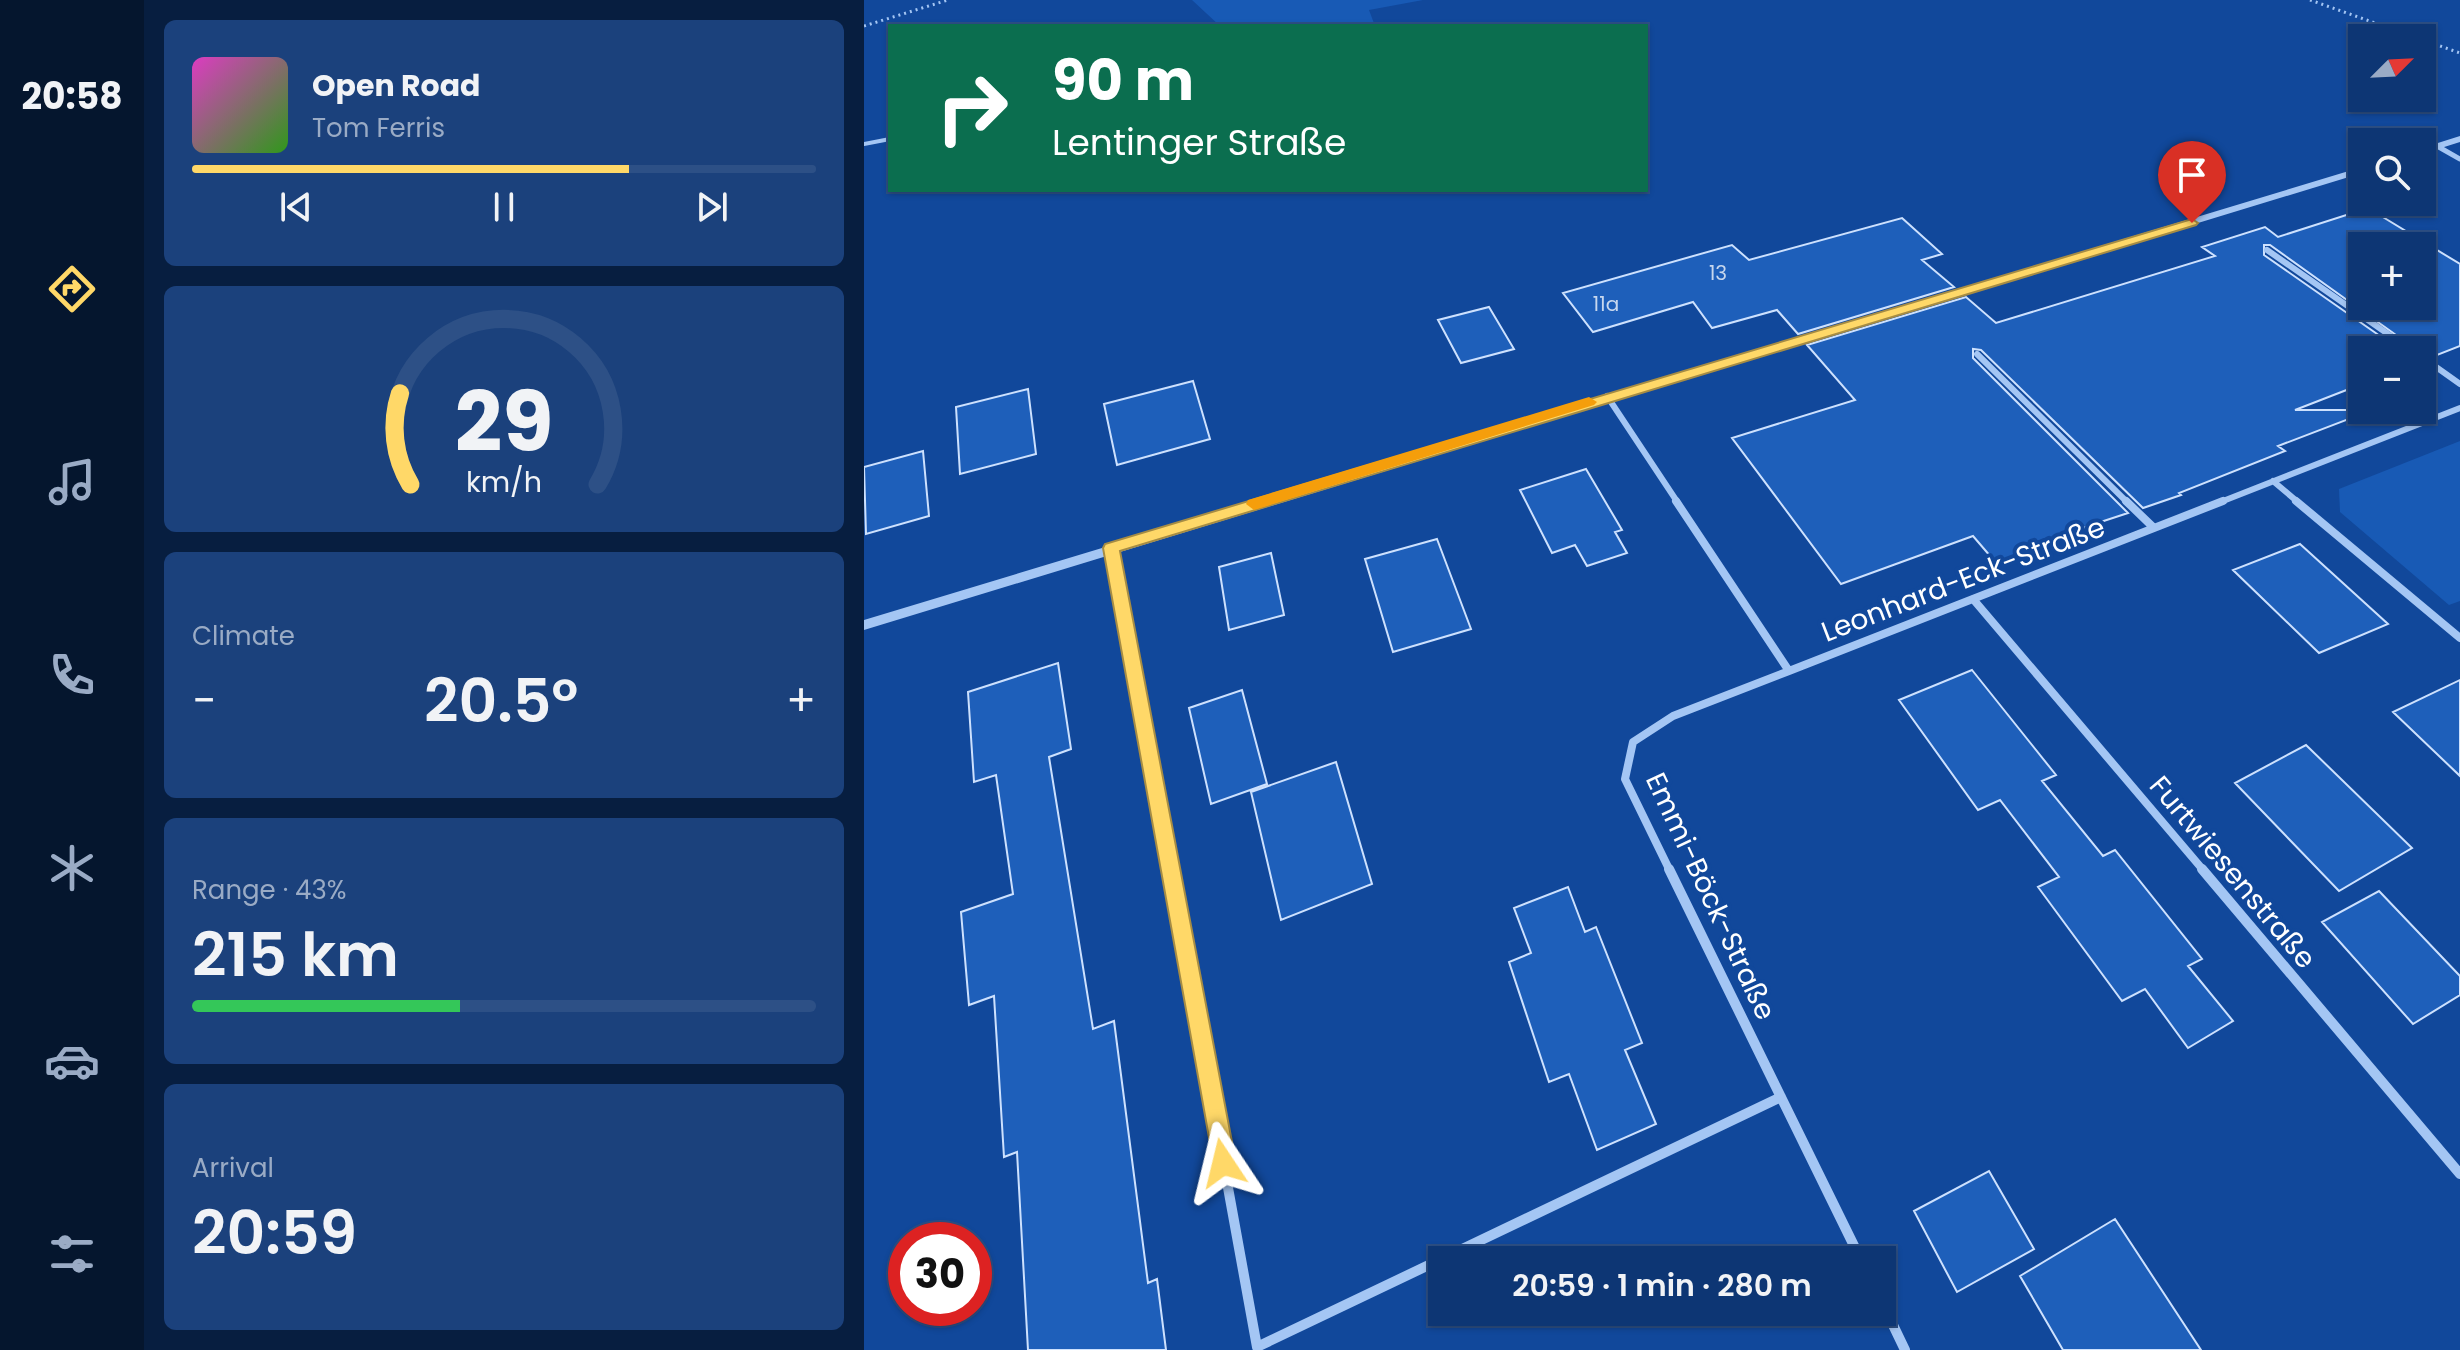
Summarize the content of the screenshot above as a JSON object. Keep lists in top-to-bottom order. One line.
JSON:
{"streets":{"street":["Leonhard-Eck-Straße","Furtwiesenstraße","Emmi-Böck-Straße"]},"crossings":[["Leonhard-Eck-Straße","Furtwiesenstraße"],["Leonhard-Eck-Straße","Emmi-Böck-Straße"]],"house_numbers":["13","11a"],"north":"top right","page":{"tabs":"20:58","map_buttons":["+","−"],"turn":["90 m","Lentinger Straße"],"song":["Open Road","Tom Ferris"],"tile":["Climate",["Range · 43%","215 km"],["Arrival","20:59"]],"heat":["−","20.5°","+"],"limit":"30","trip":"20:59 · 1 min · 280 m","gauge":["29","km/h"]}}
